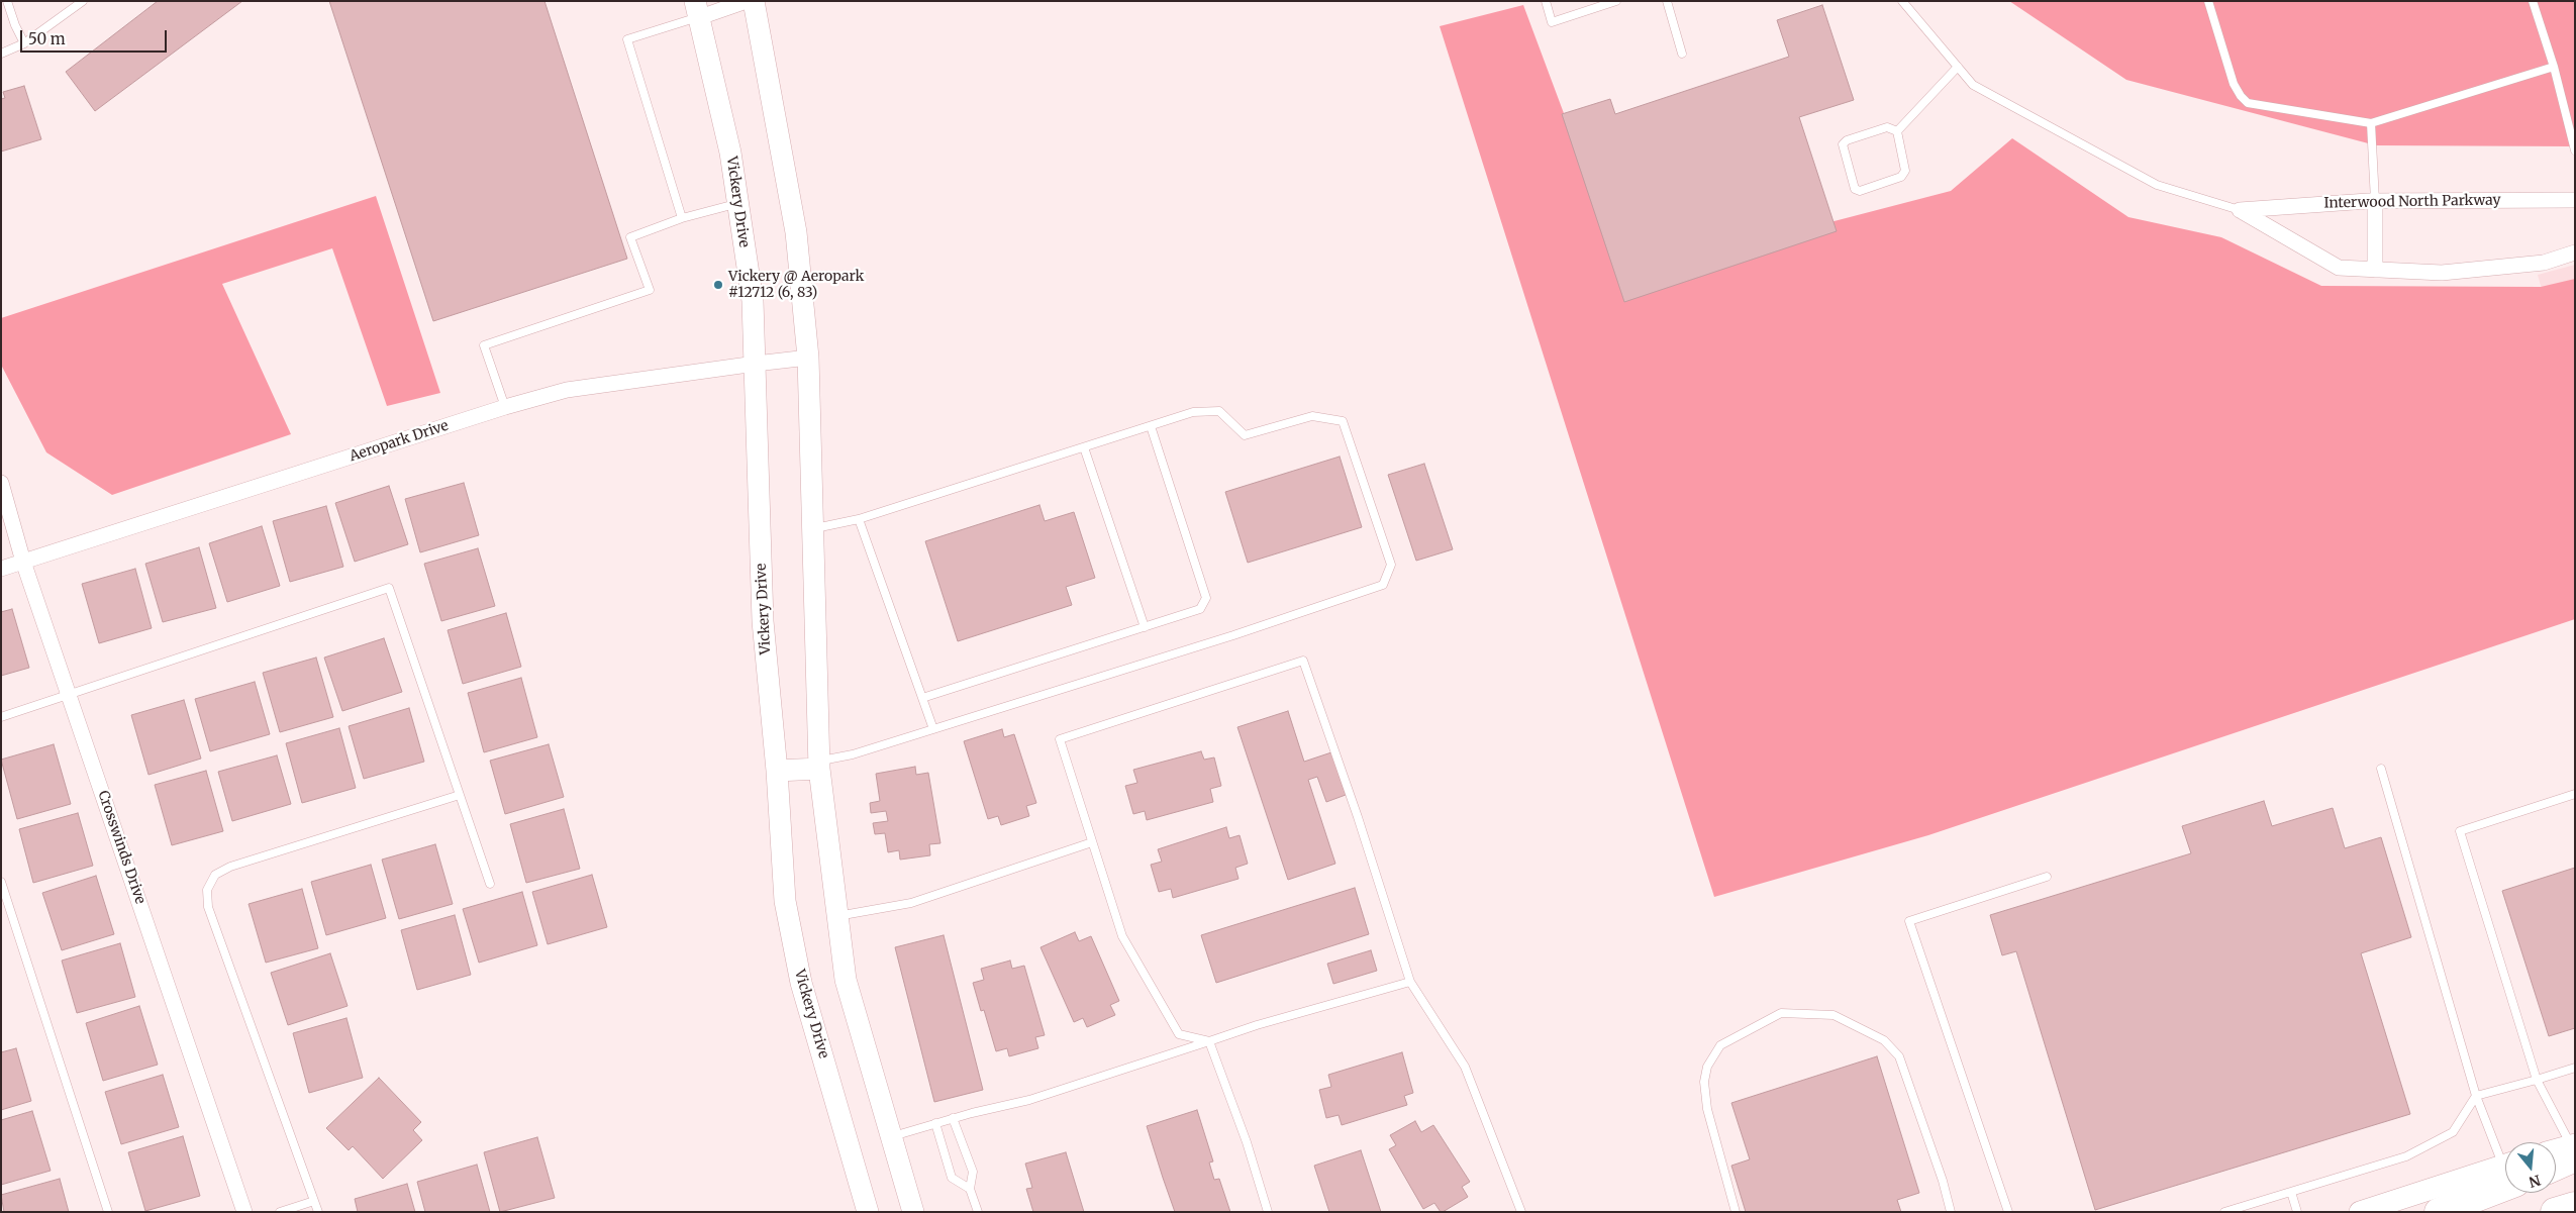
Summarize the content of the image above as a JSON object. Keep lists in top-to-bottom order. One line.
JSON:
{"streets":{"main road":["Vickery Drive"],"street":["Interwood North Parkway","Aeropark Drive","Crosswinds Drive"]},"crossings":[["Vickery Drive","Aeropark Drive"],["Aeropark Drive","Crosswinds Drive"]],"places":["Vickery @ Aeropark #12712 (6, 83)"],"scale_bar":"50 m","north":"bottom"}
